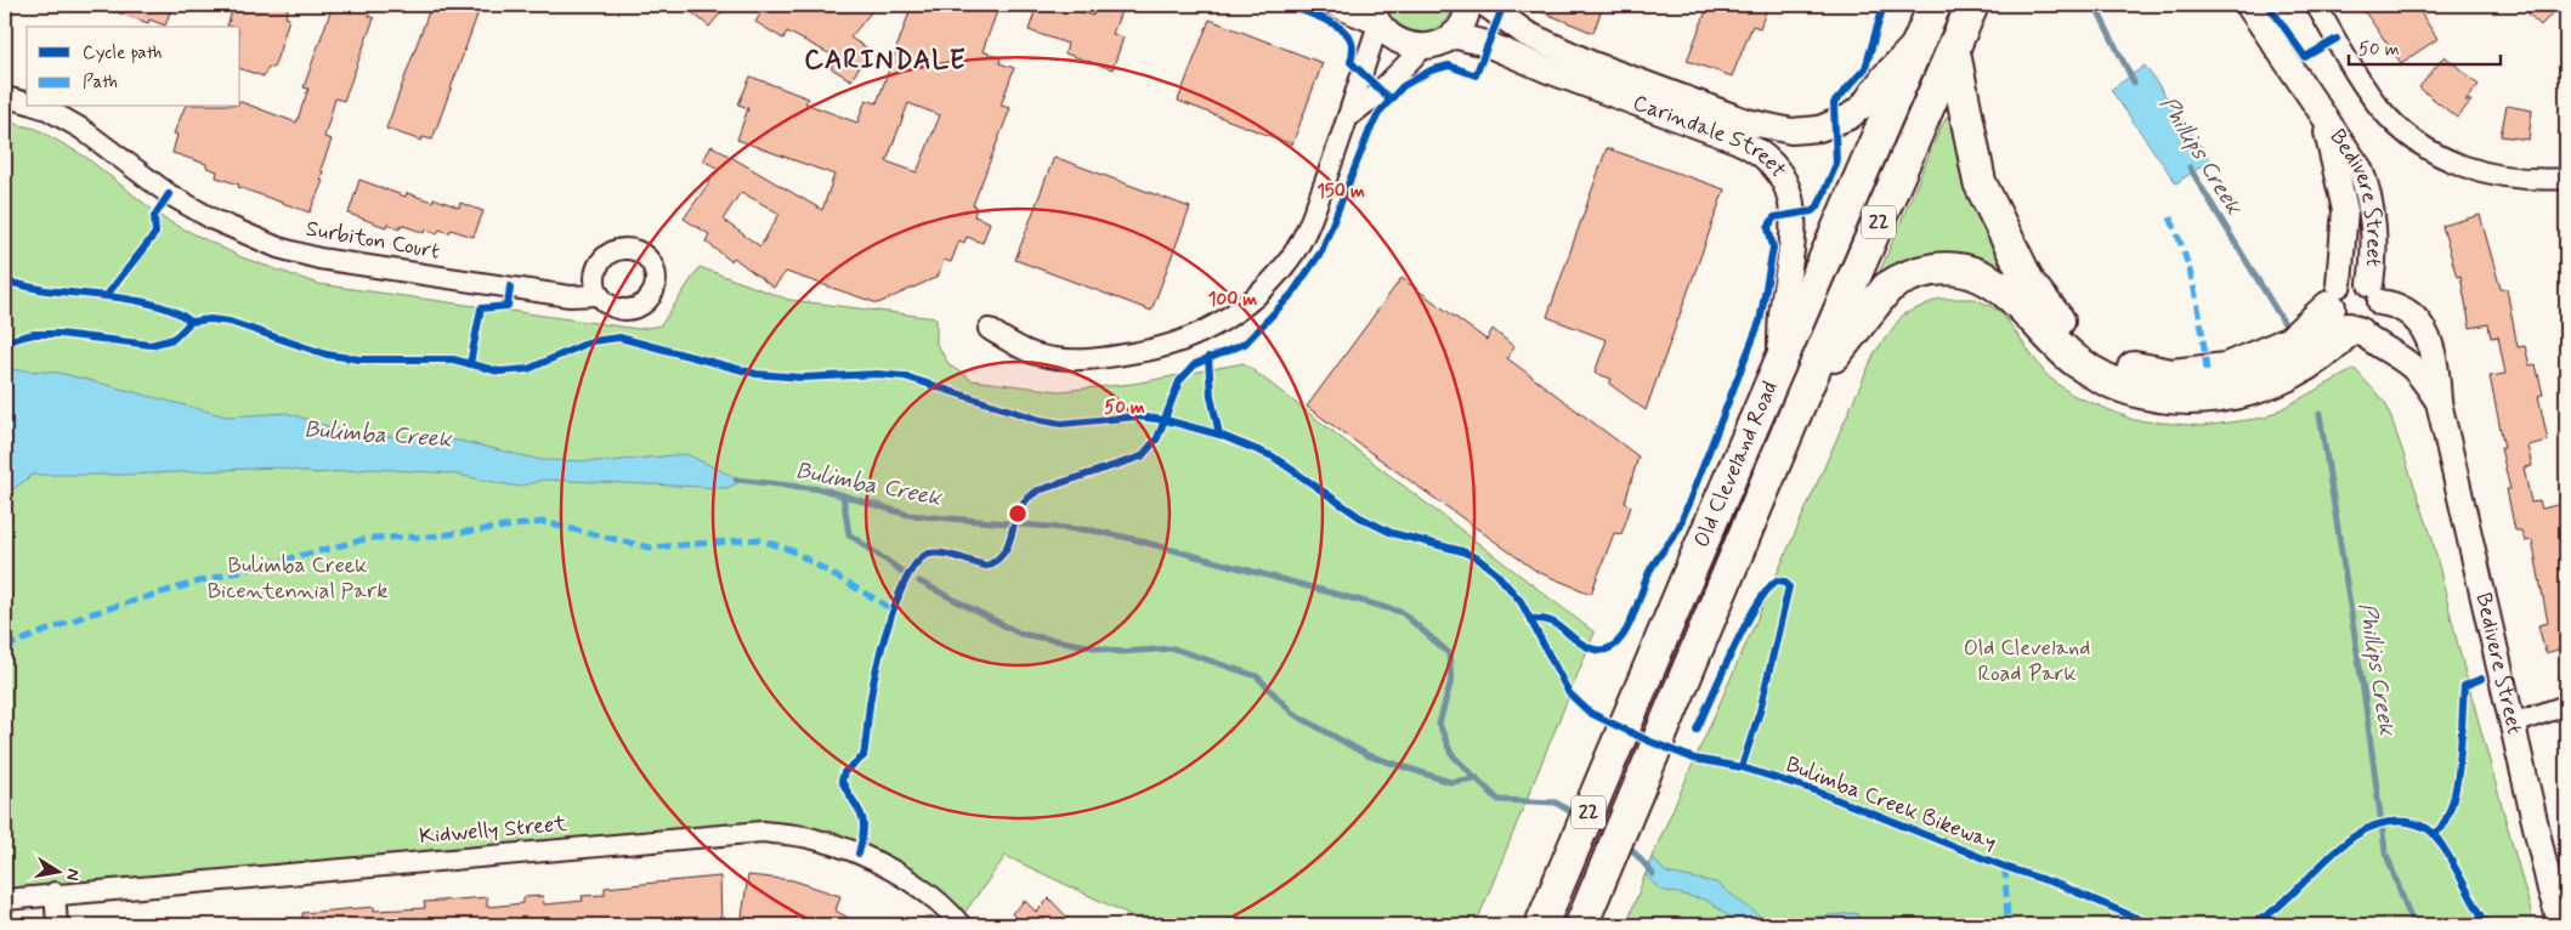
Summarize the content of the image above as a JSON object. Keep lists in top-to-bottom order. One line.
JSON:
{"streets":{"highway":["22","Old Cleveland Road"],"street":["Carindale Street","Bedivere Street","Surbiton Court","Kidwelly Street"],"cycle path":["Bulimba Creek Bikeway"]},"crossings":[["Carindale Street","Old Cleveland Road"]],"districts":["CARINDALE"],"water":["Phillips Creek","Bulimba Creek"],"parks":["Bulimba Creek Bicentennial Park","Old Cleveland Road Park"],"legend":["Cycle path","Path"],"scale_bar":"50 m","north":"right","rings":["150 m","100 m","50 m"]}
